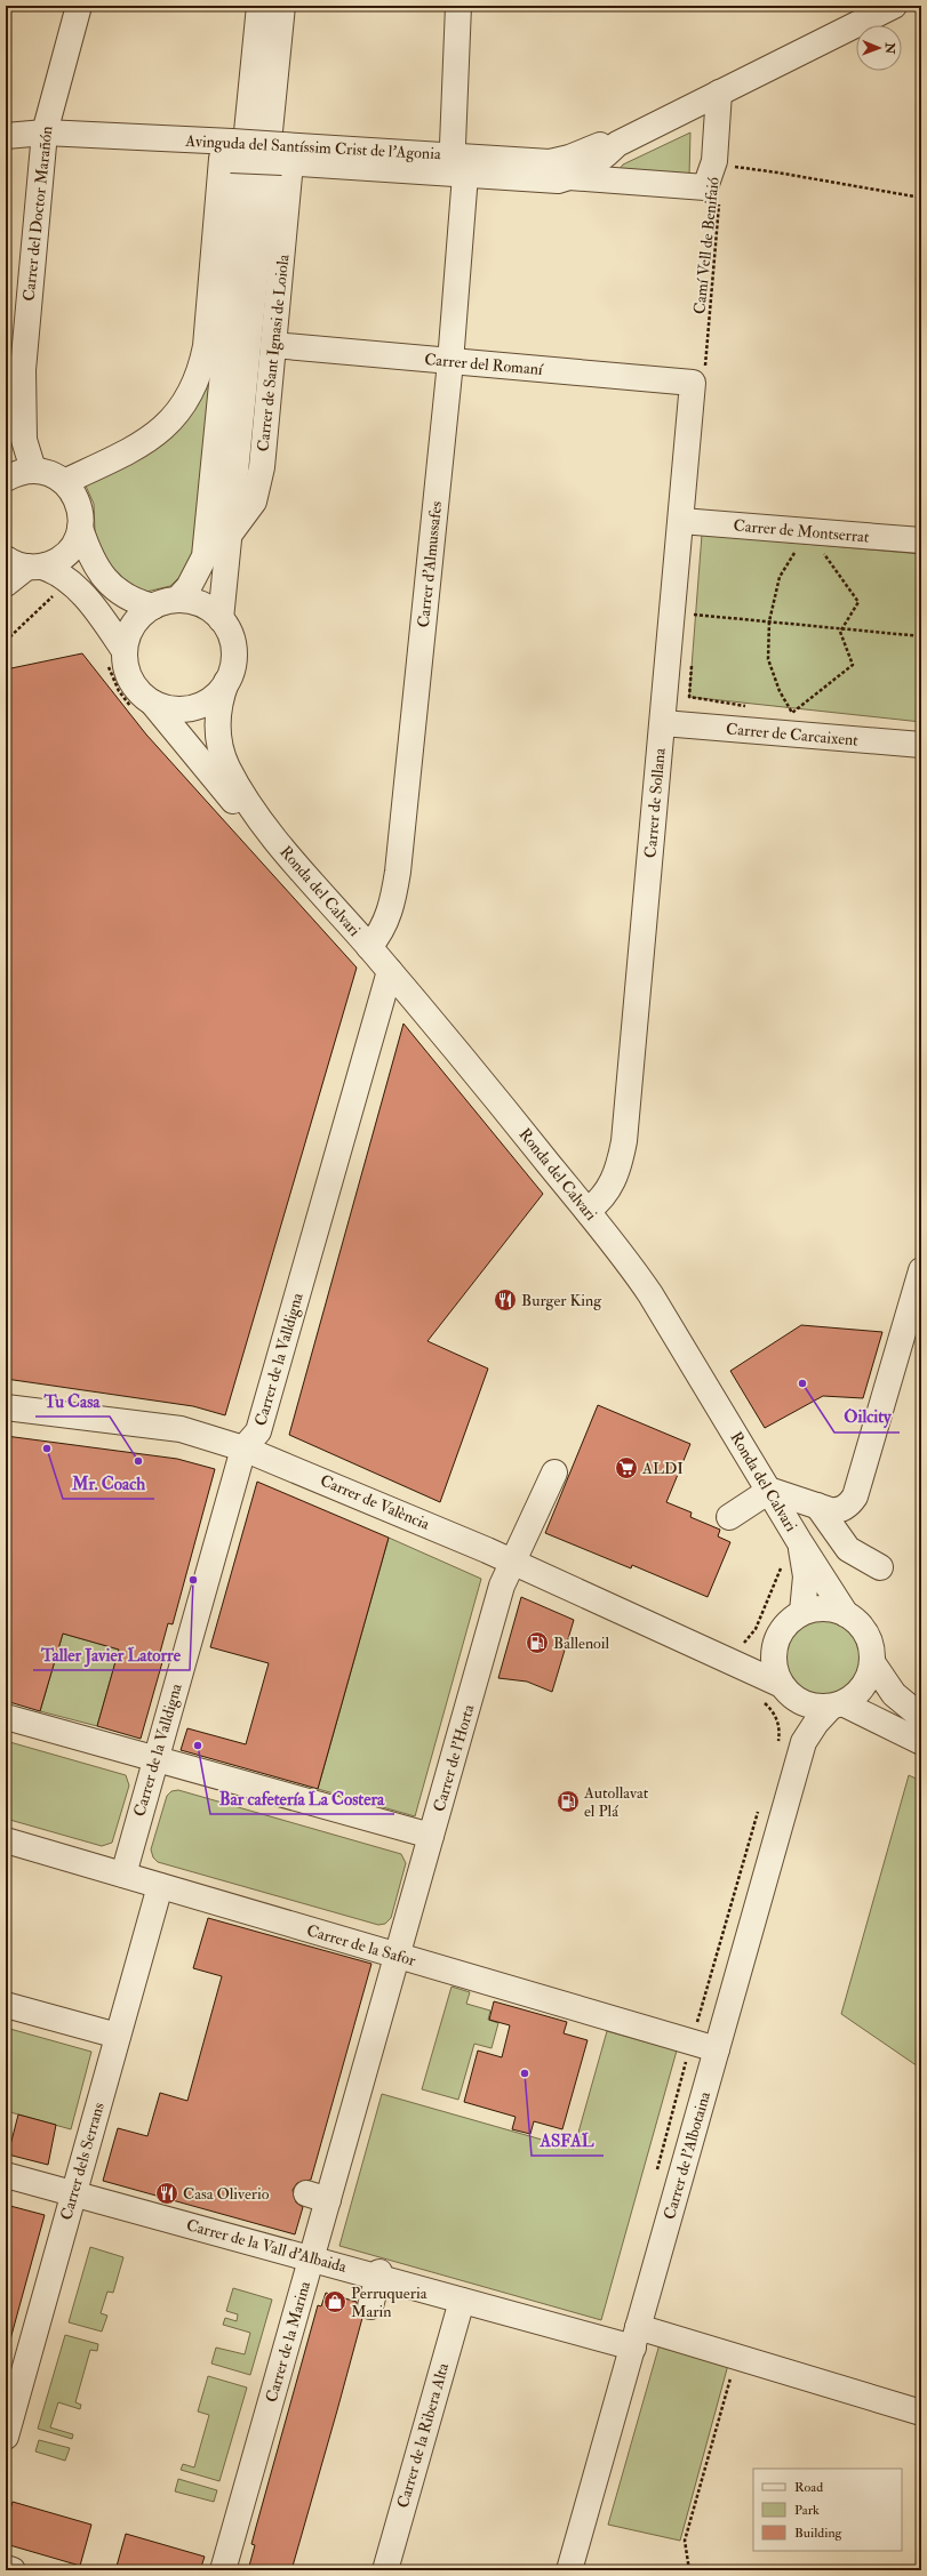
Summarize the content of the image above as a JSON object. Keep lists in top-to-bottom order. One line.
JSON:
{"streets":{"street":["Avinguda del Santíssim Crist de l'Agonia","Carrer del Doctor Marañón","Carrer de Sant Ignasi de Loiola","Carrer del Romaní","Carrer de Montserrat","Carrer d'Almussafes","Carrer de Carcaixent","Carrer de Sollana","Ronda del Calvari","Carrer de la Valldigna","Carrer de València","Carrer de l'Horta","Carrer de la Safor","Carrer de l'Albotaina","Carrer dels Serrans","Carrer de la Vall d'Albaida","Carrer de la Marina","Carrer de la Ribera Alta"],"path":["Camí Vell de Benifaió"]},"crossings":[["Avinguda del Santíssim Crist de l'Agonia","Carrer del Doctor Marañón"],["Avinguda del Santíssim Crist de l'Agonia","Carrer de Sant Ignasi de Loiola"],["Avinguda del Santíssim Crist de l'Agonia","Carrer d'Almussafes"],["Camí Vell de Benifaió","Carrer del Romaní"],["Camí Vell de Benifaió","Carrer de Sollana"],["Carrer de Sant Ignasi de Loiola","Carrer del Romaní"],["Carrer del Romaní","Carrer d'Almussafes"],["Carrer del Romaní","Carrer de Sollana"],["Carrer de Montserrat","Carrer de Sollana"],["Carrer d'Almussafes","Ronda del Calvari"],["Carrer de Carcaixent","Carrer de Sollana"],["Carrer de Sollana","Ronda del Calvari"],["Ronda del Calvari","Carrer de la Valldigna"],["Ronda del Calvari","Carrer de València"],["Ronda del Calvari","Carrer de l'Albotaina"],["Carrer de la Valldigna","Carrer de València"],["Carrer de la Valldigna","Carrer de la Safor"],["Carrer de València","Carrer de l'Horta"],["Carrer de València","Carrer de l'Albotaina"],["Carrer de l'Horta","Carrer de la Safor"],["Carrer de l'Horta","Carrer de la Marina"],["Carrer de la Safor","Carrer de l'Albotaina"],["Carrer de la Safor","Carrer dels Serrans"],["Carrer de la Safor","Carrer de la Marina"],["Carrer de l'Albotaina","Carrer de la Vall d'Albaida"],["Carrer dels Serrans","Carrer de la Vall d'Albaida"],["Carrer de la Vall d'Albaida","Carrer de la Marina"],["Carrer de la Vall d'Albaida","Carrer de la Ribera Alta"]],"places":{"restaurant":["Burger King","Casa Oliverio"],"other":["Oilcity","Mr. Coach","Tu Casa","Taller Javier Latorre","Bar cafetería La Costera","ASFAL"],"supermarket":["ALDI"],"fuel station":["Ballenoil","Autollavat el Plá"],"shop":["Perruqueria Marin"]},"legend":["Road","Park","Building"],"north":"right"}
